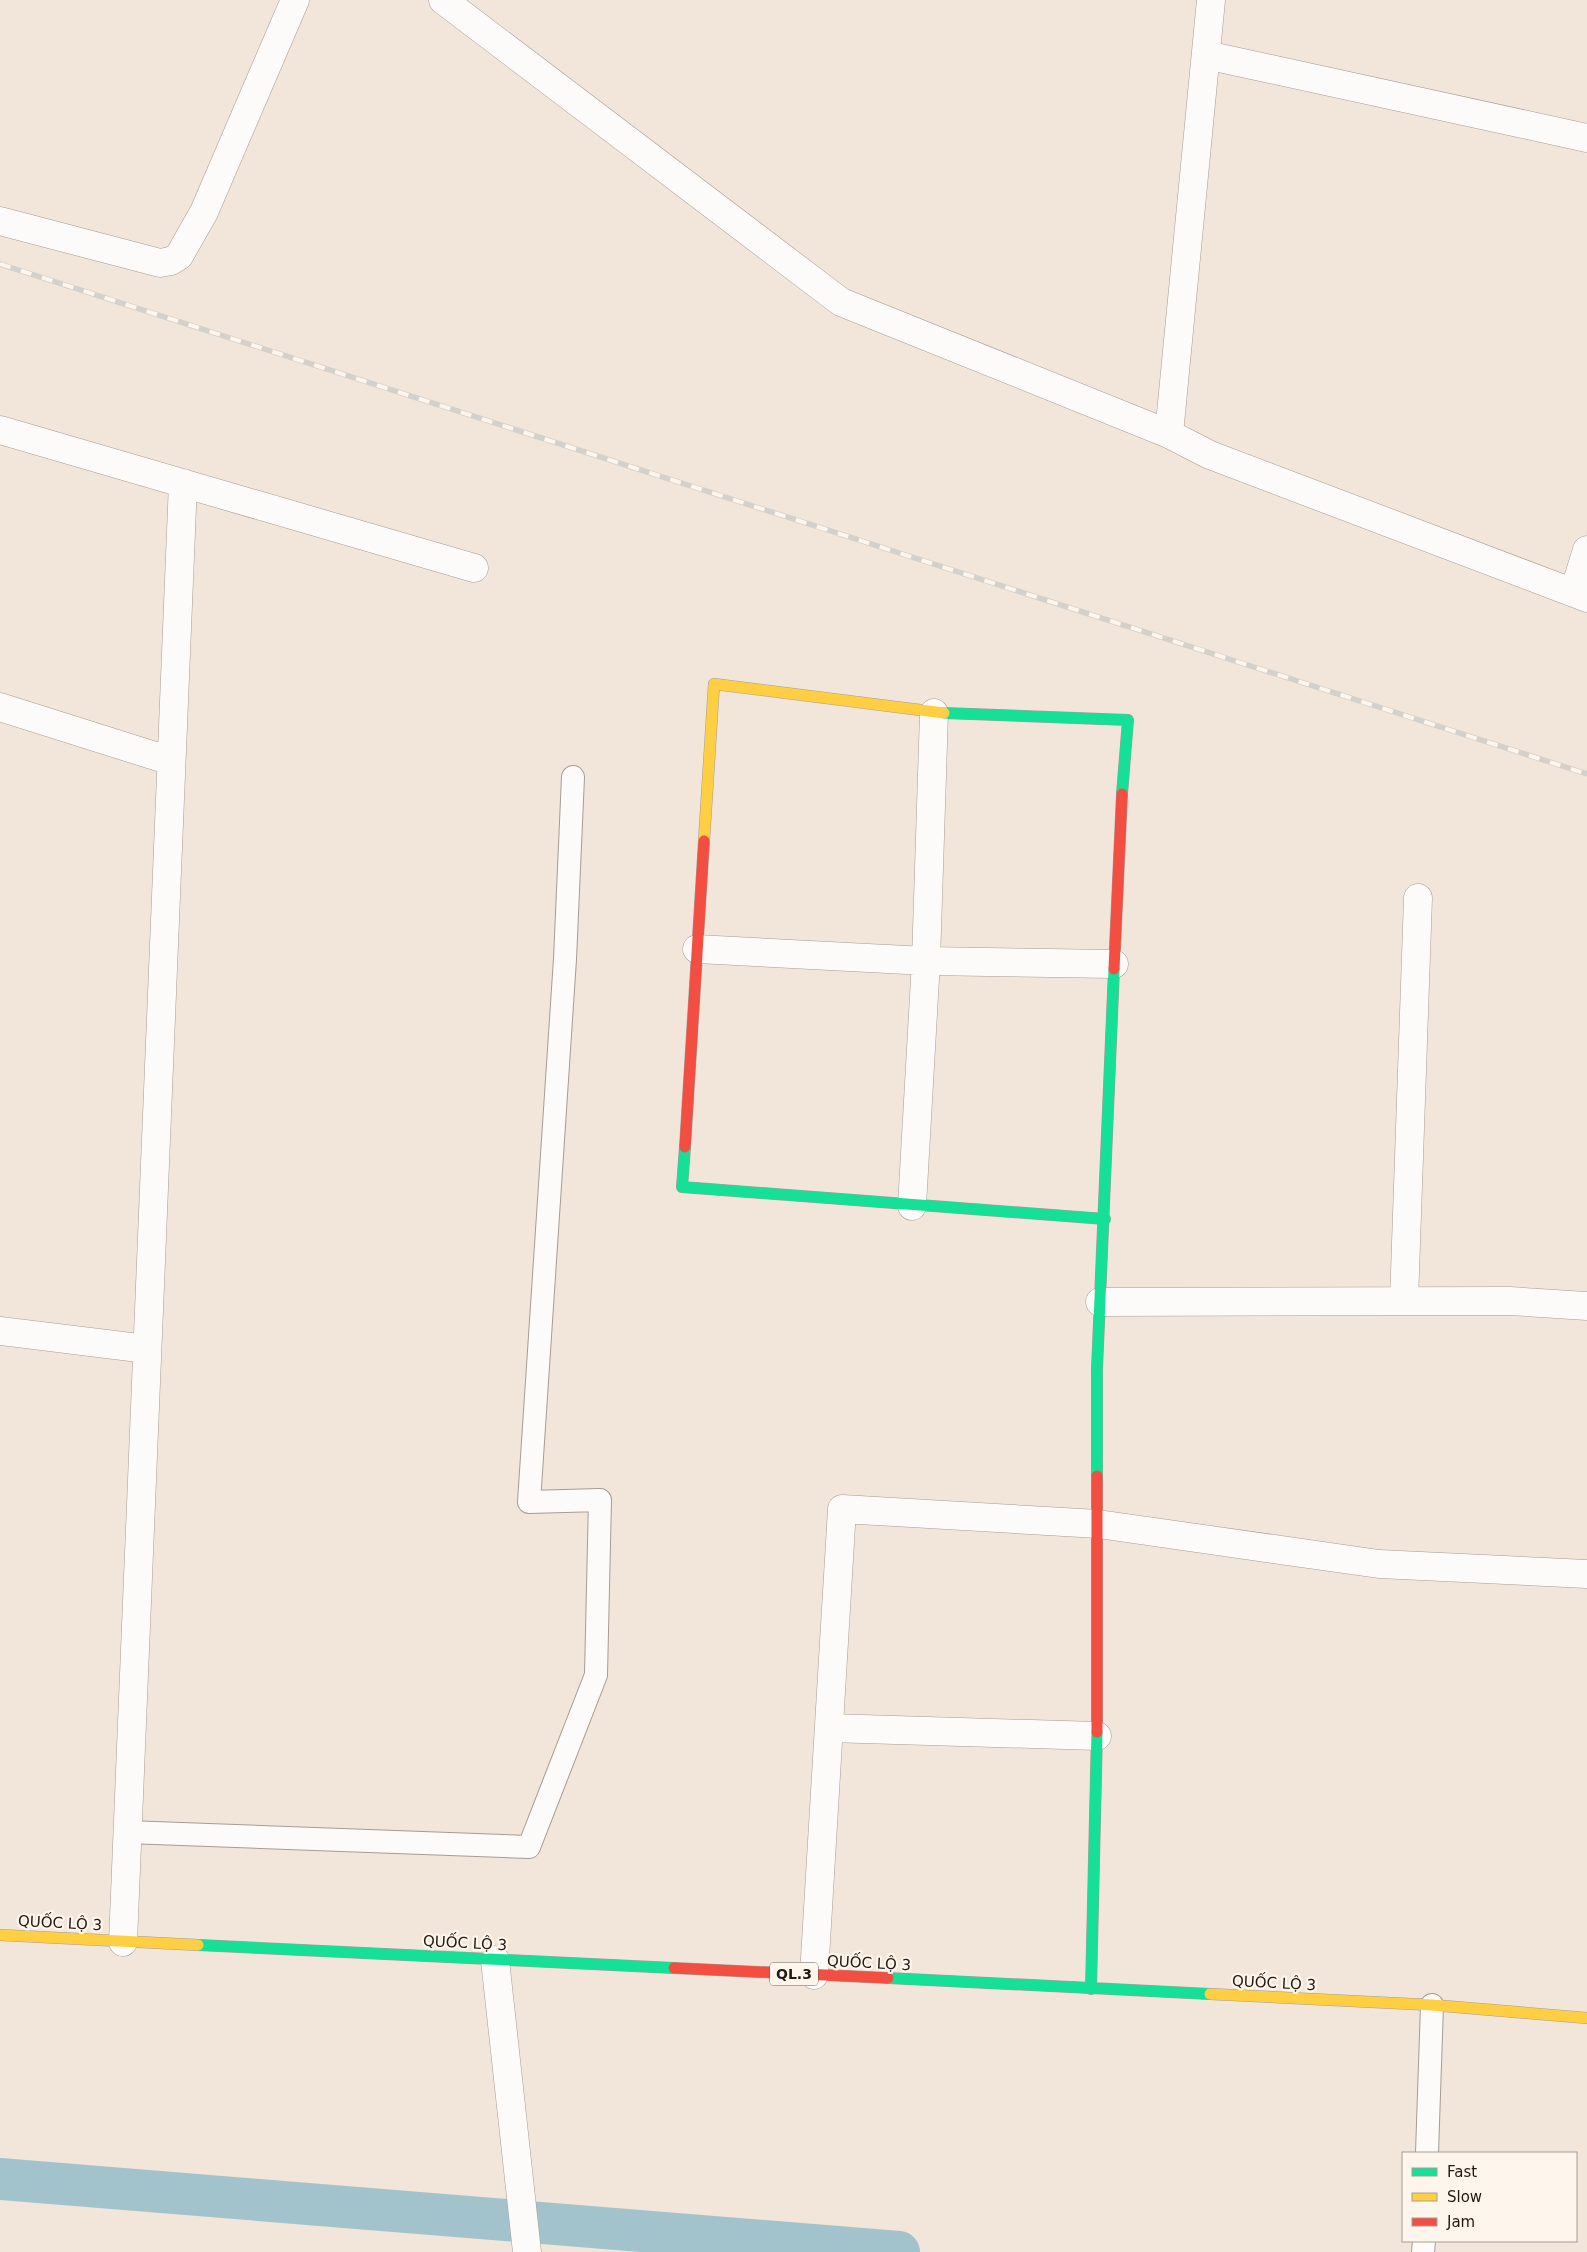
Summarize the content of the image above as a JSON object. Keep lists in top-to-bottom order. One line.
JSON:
{"streets":{"main road":["QUỐC LỘ 3","QL.3"]},"legend":["Fast","Slow","Jam"]}
